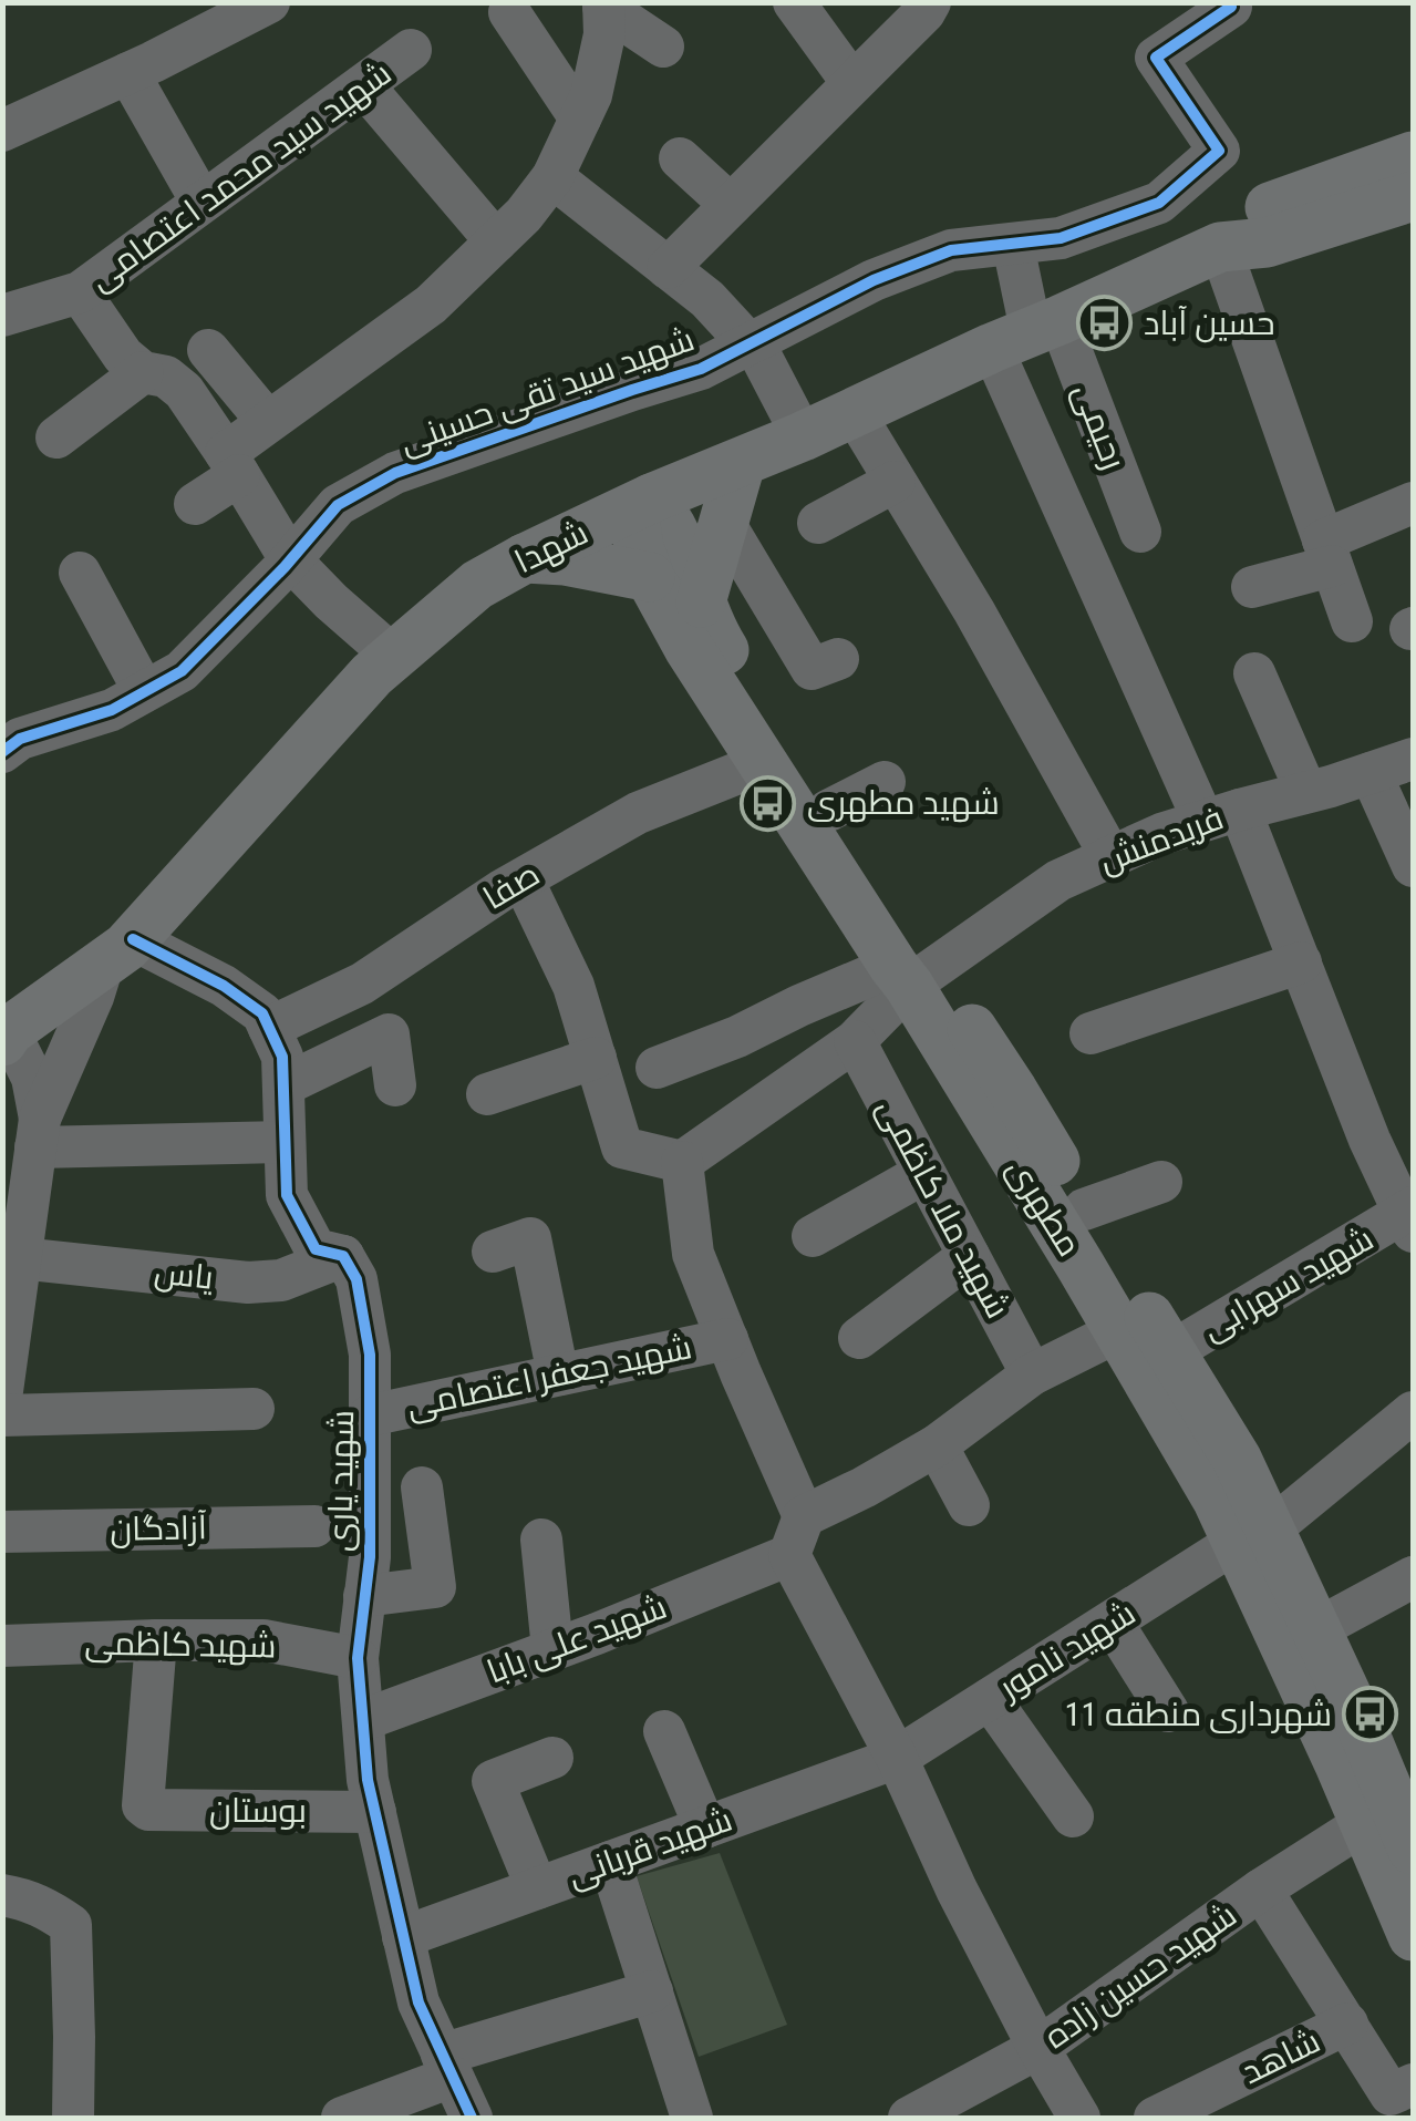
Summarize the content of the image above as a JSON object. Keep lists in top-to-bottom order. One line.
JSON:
{"streets":{"main road":["شهدا","مطهری"],"street":["شهید سید محمد اعتصامی","شهید سید تقی حسینی","رحیمی","فریدمنش","صفا","شهید ملا کاظمی","یاس","شهید سهرابی","شهید جعفر اعتصامی","شهید یاری","آزادگان","شهید علی بابا","شهید کاظمی","شهید نامور","بوستان","شهید قربانی","شهید حسین زاده","شاهد"]},"crossings":[["رحیمی","شهدا"],["شهدا","مطهری"],["فریدمنش","مطهری"],["صفا","مطهری"],["مطهری","شهید سهرابی"],["مطهری","شهید علی بابا"],["مطهری","شهید نامور"],["مطهری","شهید حسین زاده"],["شهید ملا کاظمی","شهید علی بابا"],["یاس","شهید یاری"],["شهید جعفر اعتصامی","شهید یاری"],["شهید یاری","شهید علی بابا"],["شهید یاری","شهید کاظمی"],["شهید یاری","بوستان"],["شهید یاری","شهید قربانی"],["شهید کاظمی","بوستان"],["شهید نامور","شهید قربانی"]],"places":{"bus stop":["حسین آباد","شهید مطهری","شهرداری منطقه 11"]}}
